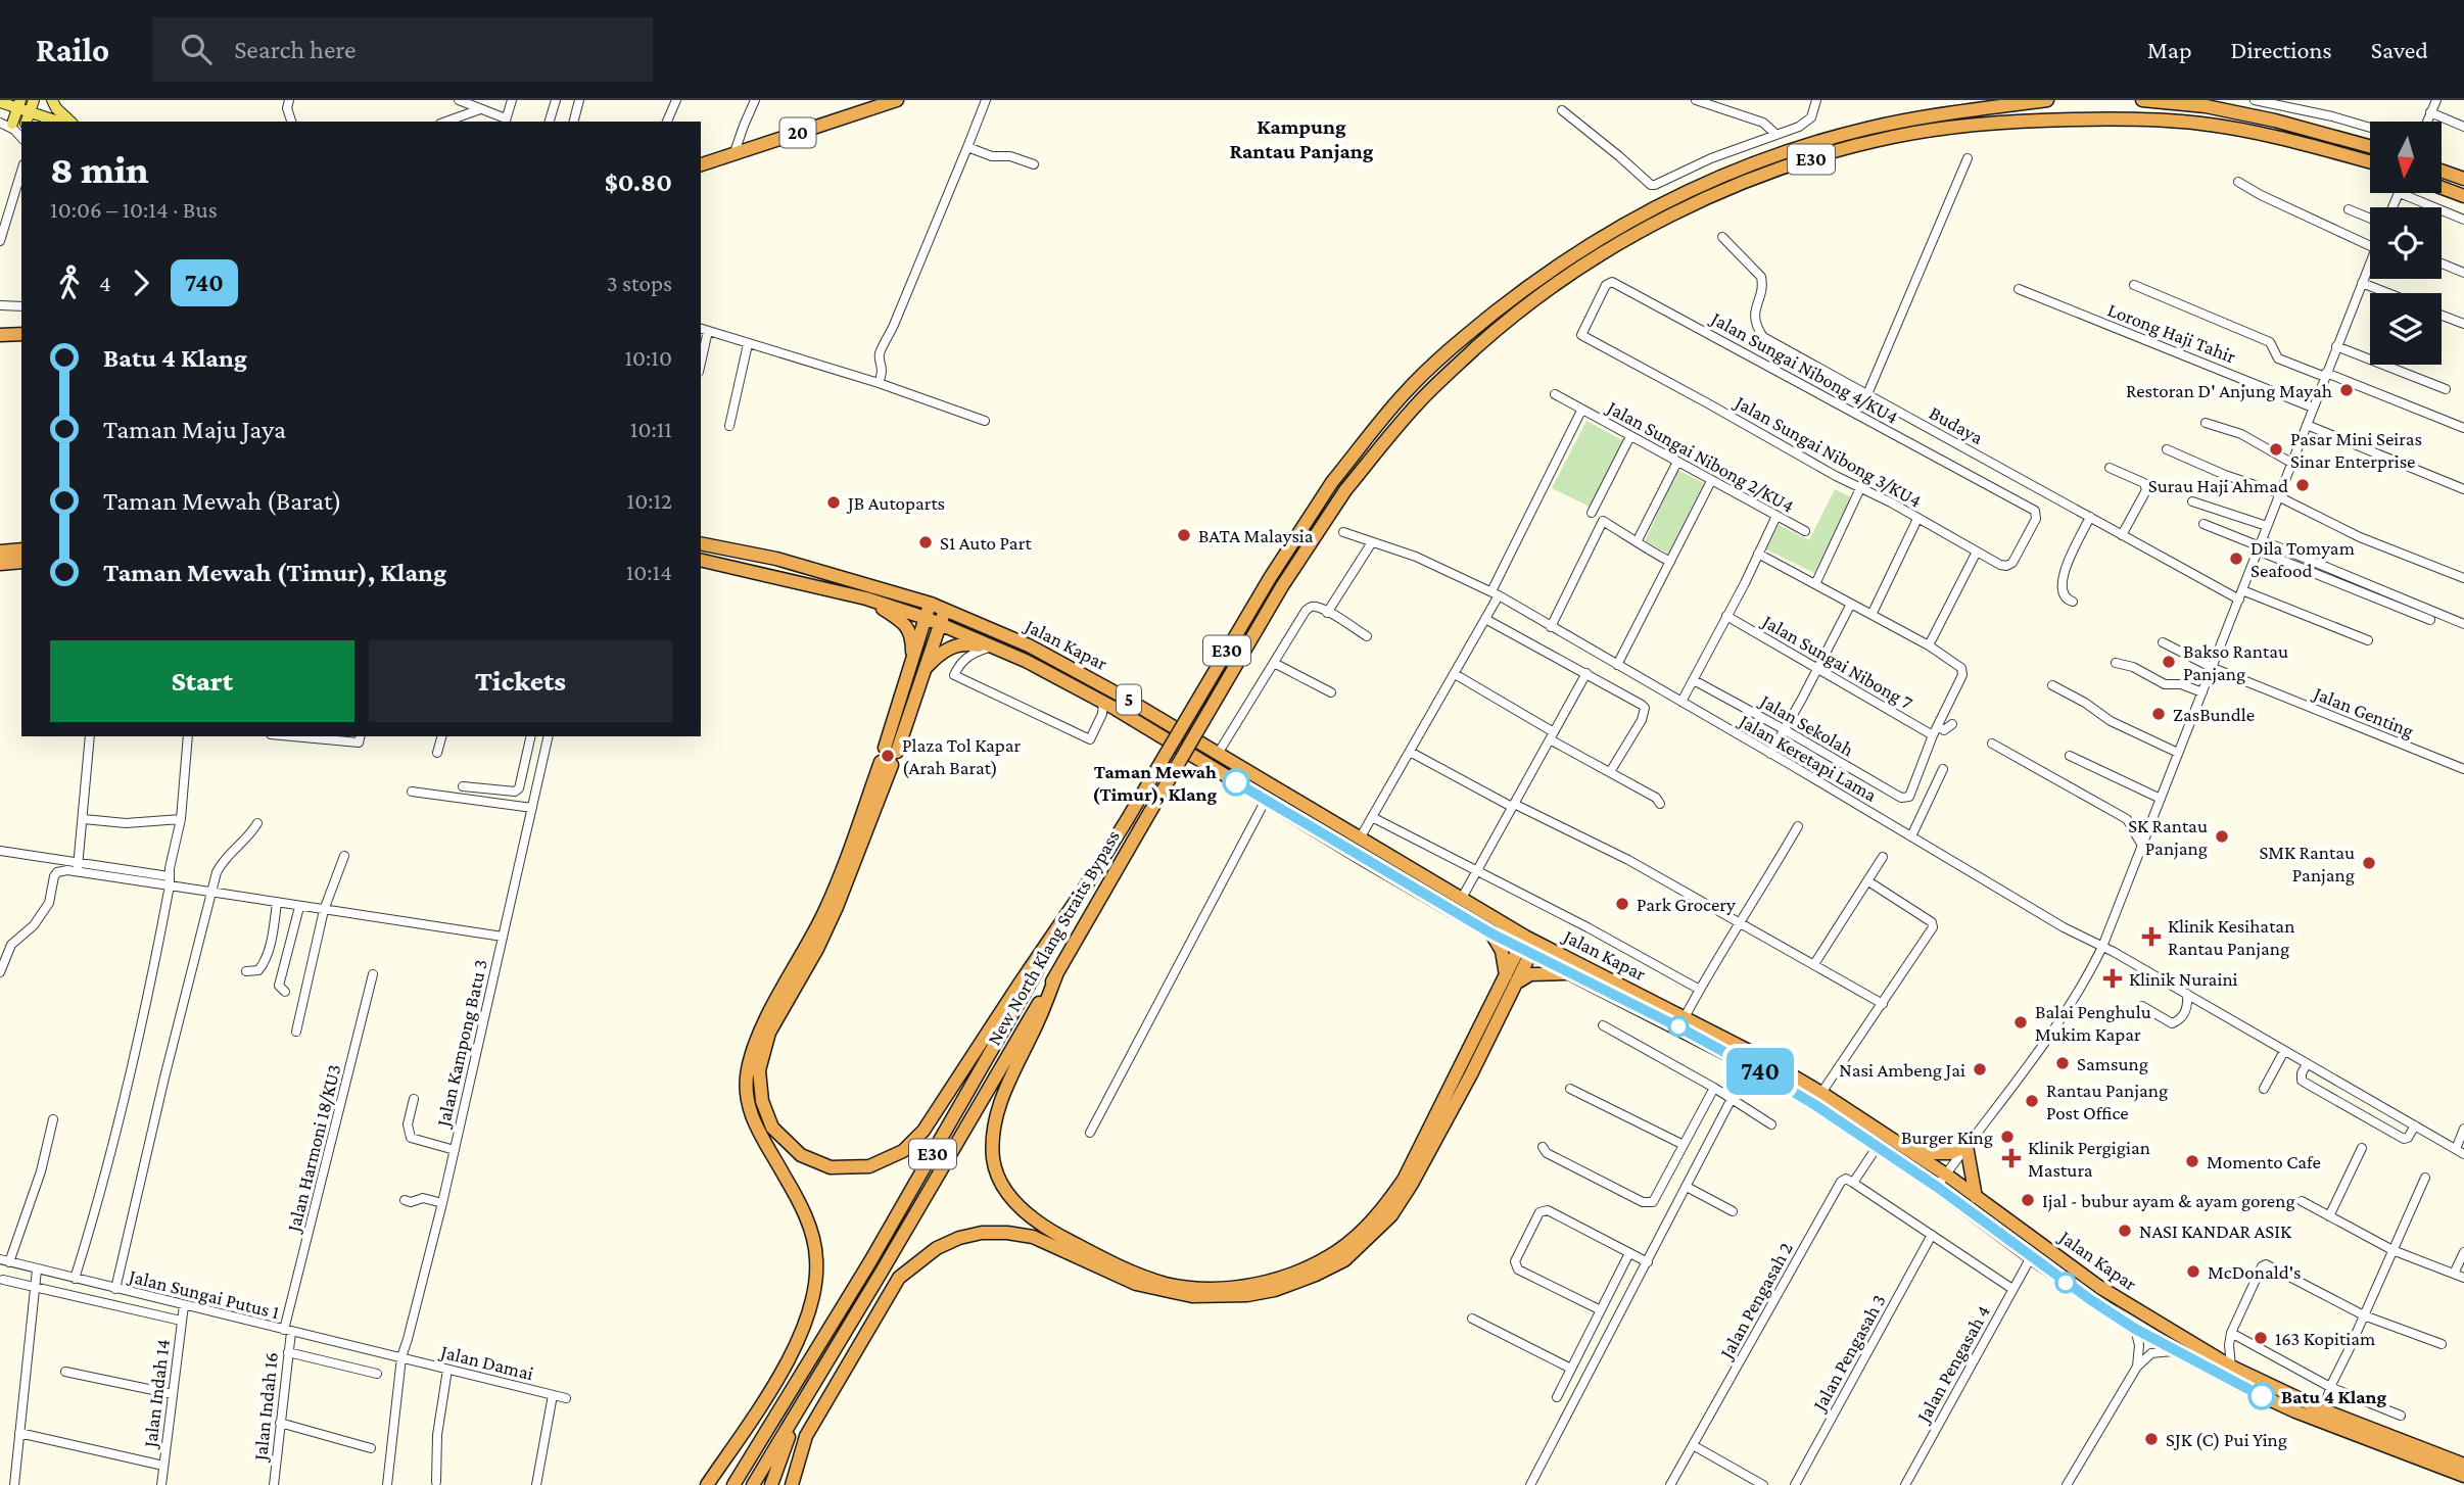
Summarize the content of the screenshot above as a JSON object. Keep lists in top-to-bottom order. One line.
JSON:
{"streets":{"highway":["20","E30","Jalan Kapar","5","New North Klang Straits Bypass"],"street":["Lorong Haji Tahir","Jalan Sungai Nibong 4/KU4","Budaya","Jalan Sungai Nibong 3/KU4","Jalan Sungai Nibong 2/KU4","Jalan Sungai Nibong 7","Jalan Genting","Jalan Sekolah","Jalan Keretapi Lama","Jalan Kampong Batu 3","Jalan Harmoni 18/KU3","Jalan Sungai Putus 1","Jalan Pengasah 2","Jalan Pengasah 3","Jalan Damai","Jalan Pengasah 4","Jalan Indah 14","Jalan Indah 16"]},"crossings":[["Jalan Sungai Nibong 4/KU4","Jalan Sungai Nibong 3/KU4"],["Jalan Kapar","Jalan Pengasah 2"],["Jalan Kapar","Jalan Pengasah 4"],["Jalan Sungai Nibong 7","Jalan Sekolah"],["Jalan Kampong Batu 3","Jalan Sungai Putus 1"],["Jalan Kampong Batu 3","Jalan Damai"],["Jalan Harmoni 18/KU3","Jalan Sungai Putus 1"],["Jalan Harmoni 18/KU3","Jalan Indah 16"],["Jalan Sungai Putus 1","Jalan Damai"],["Jalan Sungai Putus 1","Jalan Indah 14"],["Jalan Sungai Putus 1","Jalan Indah 16"]],"districts":["Kampung Rantau Panjang"],"places":{"other":["Restoran D' Anjung Mayah","Pasar Mini Seiras Sinar Enterprise","Surau Haji Ahmad","JB Autoparts","BATA Malaysia","S1 Auto Part","Dila Tomyam Seafood","Bakso Rantau Panjang","ZasBundle","Plaza Tol Kapar (Arah Barat)","Taman Mewah (Timur), Klang","SK Rantau Panjang","SMK Rantau Panjang","Park Grocery","Balai Penghulu Mukim Kapar","Samsung","Nasi Ambeng Jai","Rantau Panjang Post Office","Burger King","Momento Cafe","Ijal - bubur ayam & ayam goreng","NASI KANDAR ASIK","McDonald's","163 Kopitiam","Batu 4 Klang","SJK (C) Pui Ying"],"health":["Klinik Kesihatan Rantau Panjang","Klinik Nuraini","Klinik Pergigian Mastura"]},"lines":["bus line 740"],"north":"bottom","page":{"header":"Railo","search":"Search here","nav":["Map","Directions","Saved"],"on_map":"740","heading":["8 min","10:06 – 10:14 · Bus","$0.80"],"legs":["4","740","3 stops"],"list":[{"name":"Batu 4 Klang","value":"10:10"},{"name":"Taman Maju Jaya","value":"10:11"},{"name":"Taman Mewah (Barat)","value":"10:12"},{"name":"Taman Mewah (Timur), Klang","value":"10:14"}],"buttons":["Start","Tickets"]}}
